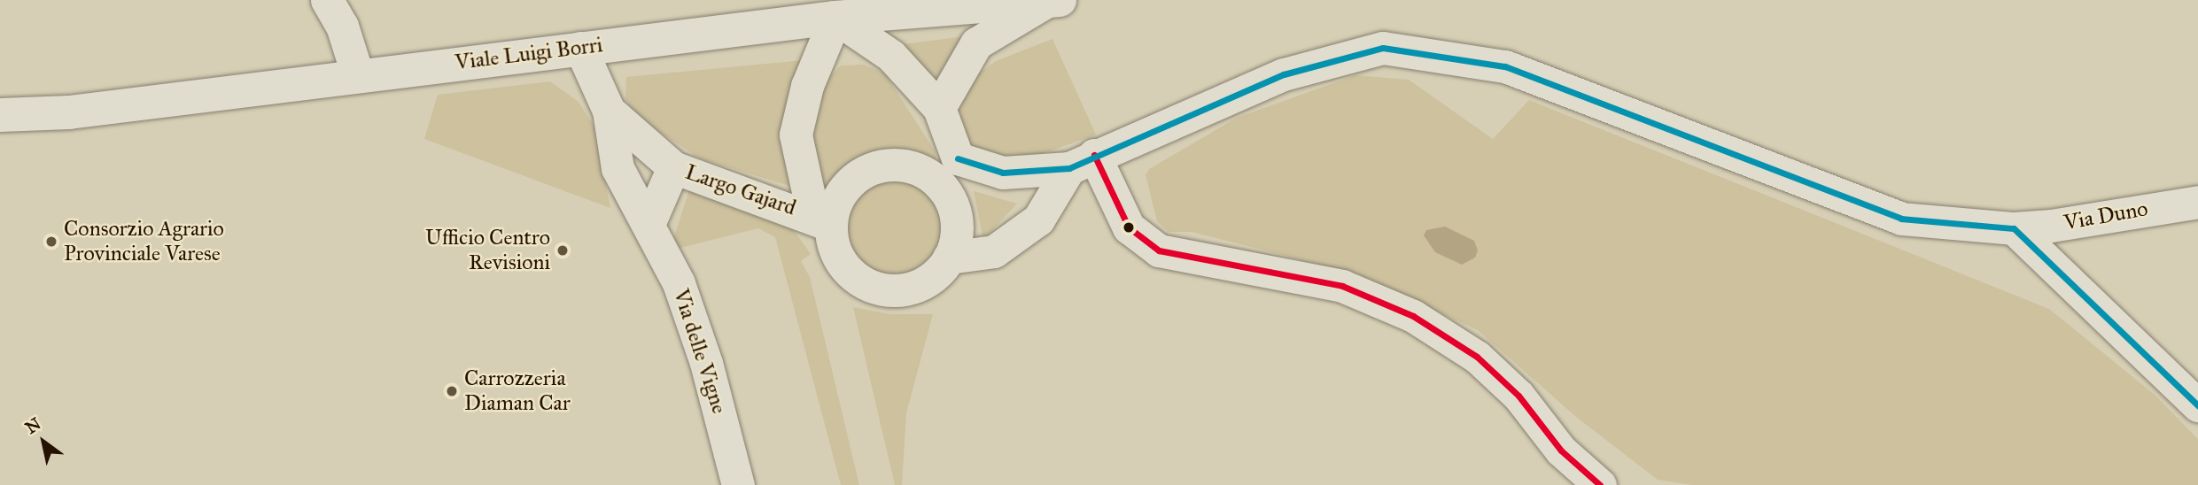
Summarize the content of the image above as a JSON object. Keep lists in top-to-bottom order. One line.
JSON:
{"streets":{"main road":["Viale Luigi Borri"],"street":["Largo Gajard","Via Duno","Via delle Vigne"]},"crossings":[["Viale Luigi Borri","Largo Gajard"],["Largo Gajard","Via Duno"],["Largo Gajard","Via delle Vigne"]],"places":["Consorzio Agrario Provinciale Varese","Ufficio Centro Revisioni","Carrozzeria Diaman Car"],"north":"top left"}
